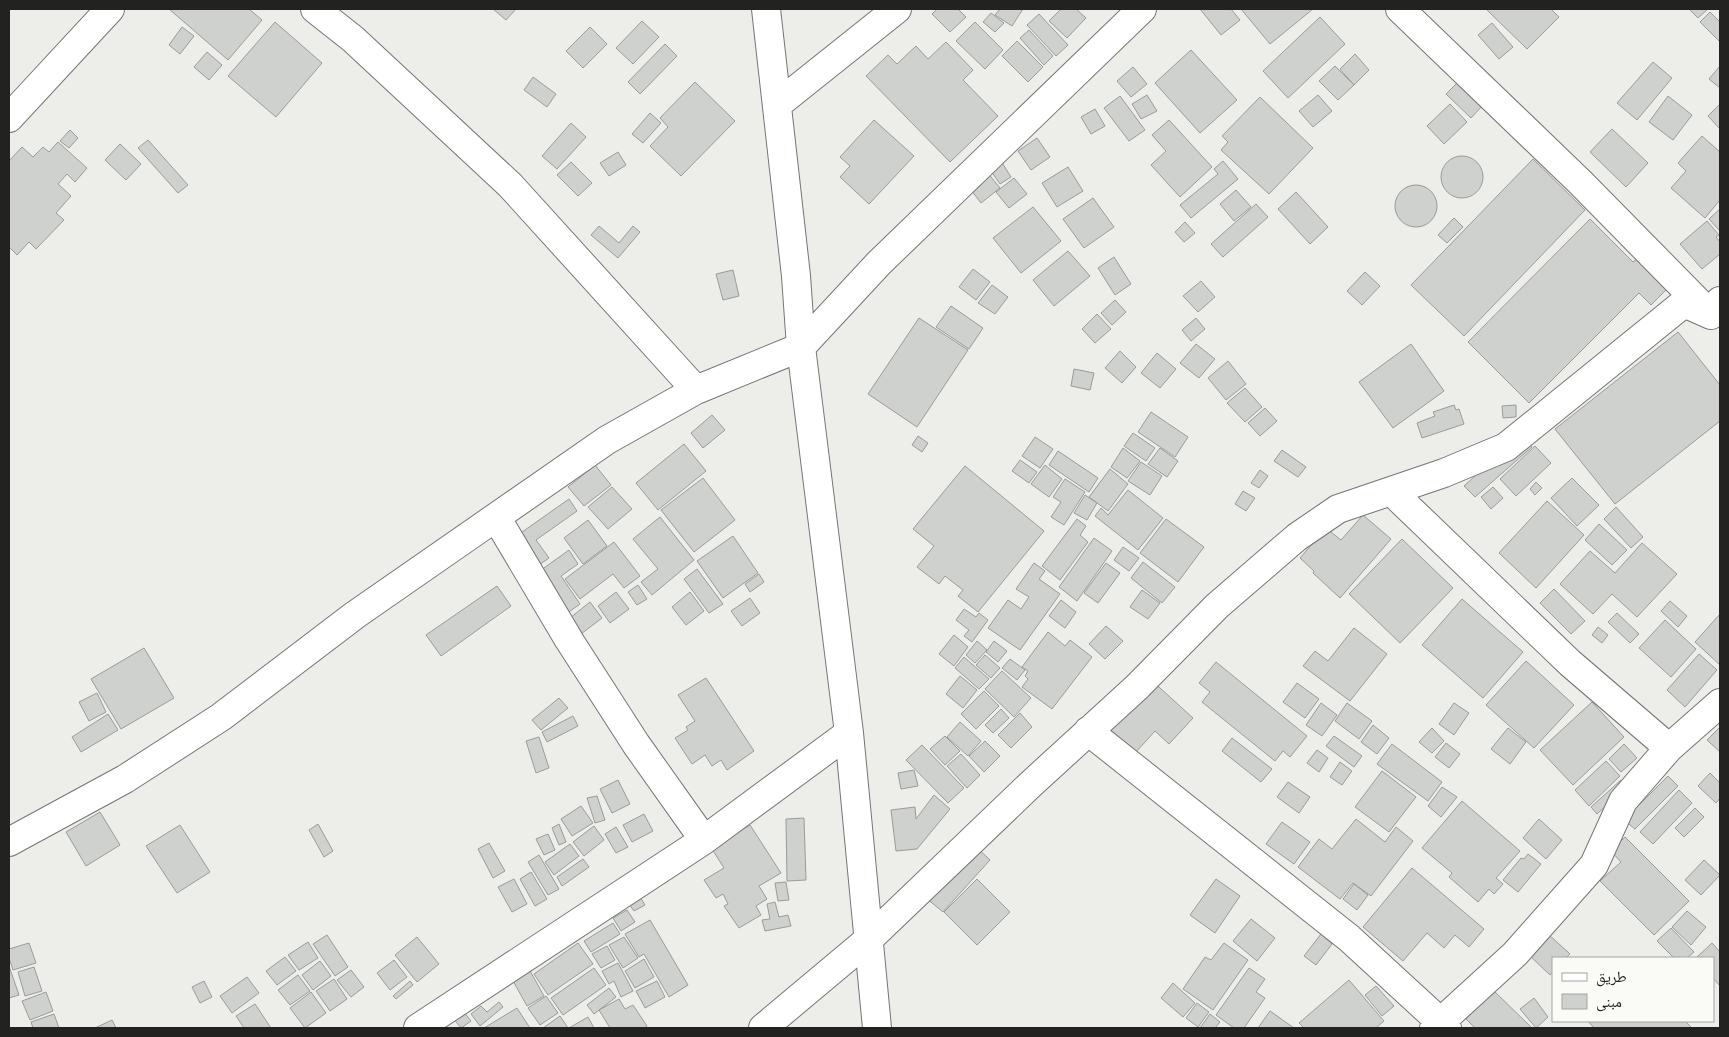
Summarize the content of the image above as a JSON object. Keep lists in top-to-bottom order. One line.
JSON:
{"legend":["طريق","مبنى"]}
